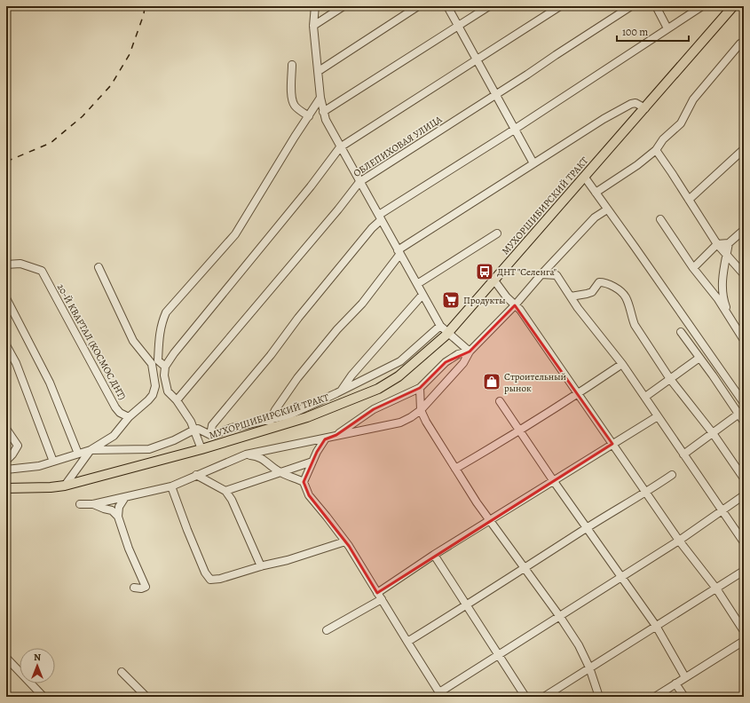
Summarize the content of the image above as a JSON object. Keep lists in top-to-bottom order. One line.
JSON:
{"streets":{"main road":["МУХОРШИБИРСКИЙ ТРАКТ"],"street":["ОБЛЕПИХОВАЯ УЛИЦА","20-Й КВАРТАЛ (КОСМОС ДНТ)"]},"places":{"bus stop":["ДНТ \"Селенга\""],"supermarket":["Продукты"],"shop":["Строительный рынок"]},"scale_bar":"100 m","north":"top"}
